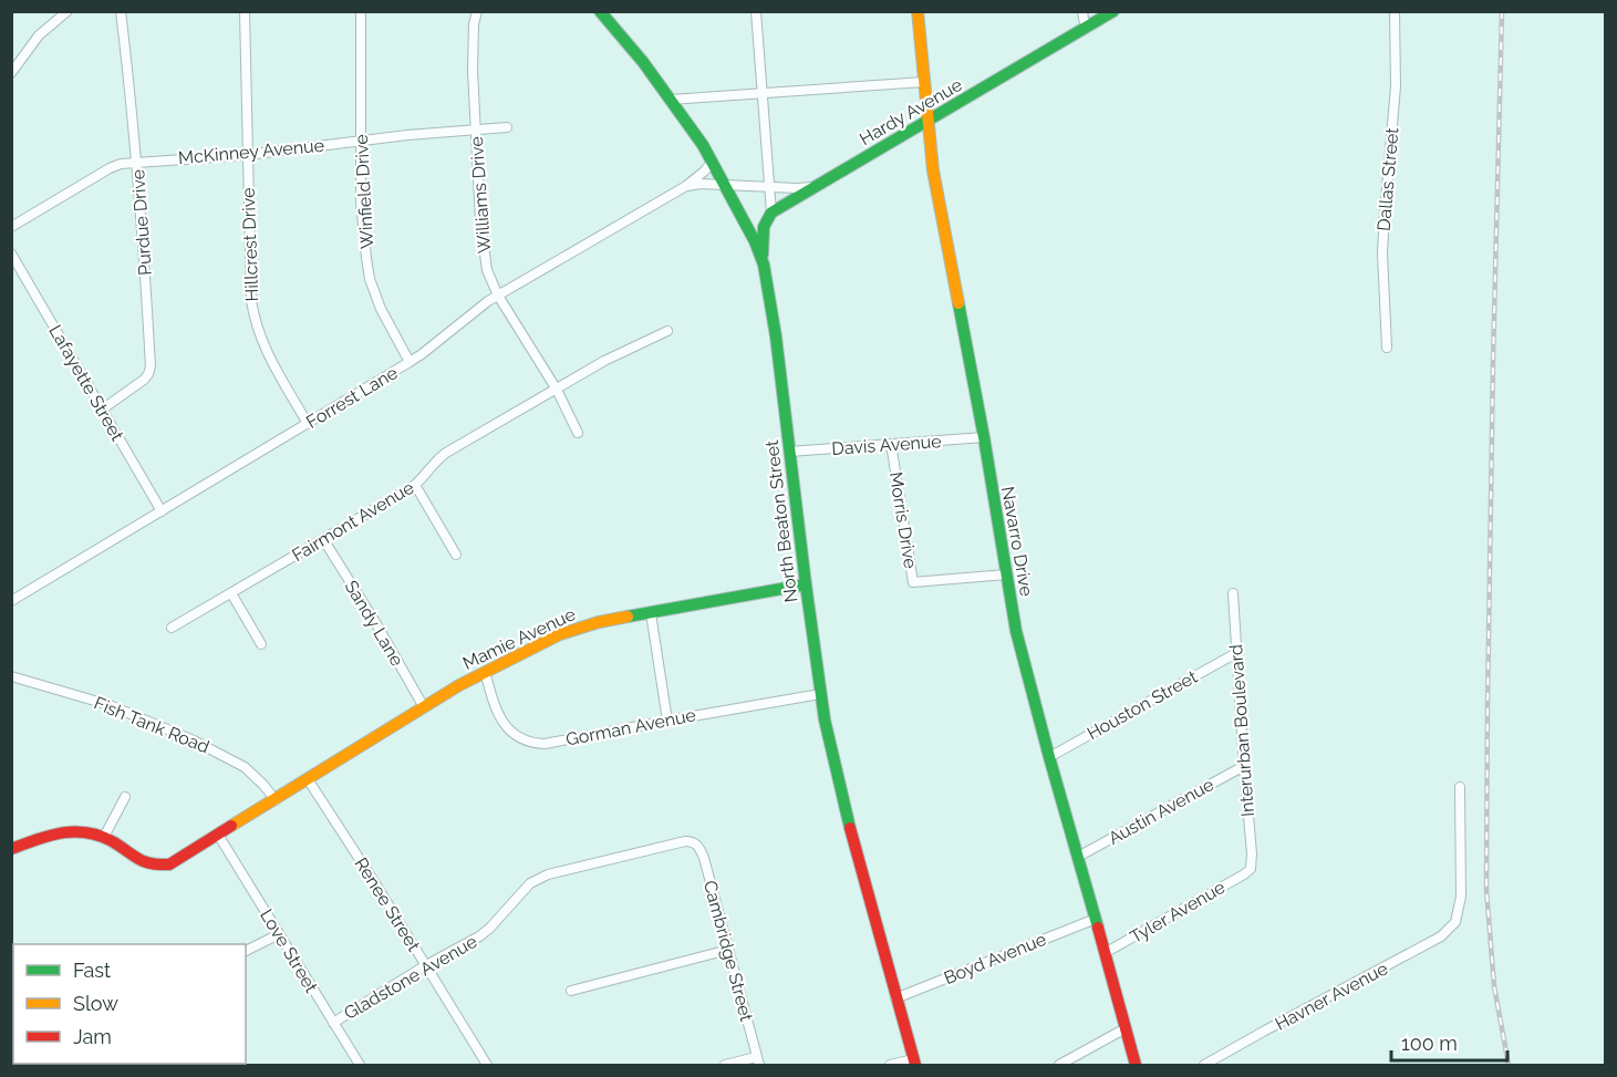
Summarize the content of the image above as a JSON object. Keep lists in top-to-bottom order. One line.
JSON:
{"streets":{"street":["Hardy Avenue","McKinney Avenue","Dallas Street","Winfield Drive","Williams Drive","Purdue Drive","Hillcrest Drive","Lafayette Street","Forrest Lane","Davis Avenue","Morris Drive","Fairmont Avenue","North Beaton Street","Navarro Drive","Sandy Lane","Mamie Avenue","Houston Street","Fish Tank Road","Gorman Avenue","Interurban Boulevard","Austin Avenue","Renee Street","Tyler Avenue","Love Street","Cambridge Street","Boyd Avenue","Gladstone Avenue","Havner Avenue"]},"crossings":[["Hardy Avenue","Forrest Lane"],["Hardy Avenue","Navarro Drive"],["McKinney Avenue","Winfield Drive"],["McKinney Avenue","Williams Drive"],["McKinney Avenue","Purdue Drive"],["McKinney Avenue","Hillcrest Drive"],["Winfield Drive","Forrest Lane"],["Williams Drive","Forrest Lane"],["Williams Drive","Fairmont Avenue"],["Purdue Drive","Lafayette Street"],["Hillcrest Drive","Forrest Lane"],["Lafayette Street","Forrest Lane"],["Forrest Lane","North Beaton Street"],["Davis Avenue","Morris Drive"],["Davis Avenue","North Beaton Street"],["Davis Avenue","Navarro Drive"],["Morris Drive","Navarro Drive"],["Fairmont Avenue","Sandy Lane"],["North Beaton Street","Mamie Avenue"],["North Beaton Street","Gorman Avenue"],["North Beaton Street","Boyd Avenue"],["Navarro Drive","Houston Street"],["Navarro Drive","Austin Avenue"],["Navarro Drive","Tyler Avenue"],["Navarro Drive","Boyd Avenue"],["Sandy Lane","Mamie Avenue"],["Mamie Avenue","Fish Tank Road"],["Mamie Avenue","Gorman Avenue"],["Mamie Avenue","Renee Street"],["Mamie Avenue","Love Street"],["Houston Street","Interurban Boulevard"],["Interurban Boulevard","Austin Avenue"],["Interurban Boulevard","Tyler Avenue"],["Renee Street","Gladstone Avenue"],["Love Street","Gladstone Avenue"],["Cambridge Street","Gladstone Avenue"]],"legend":["Fast","Slow","Jam"],"scale_bar":"100 m"}
